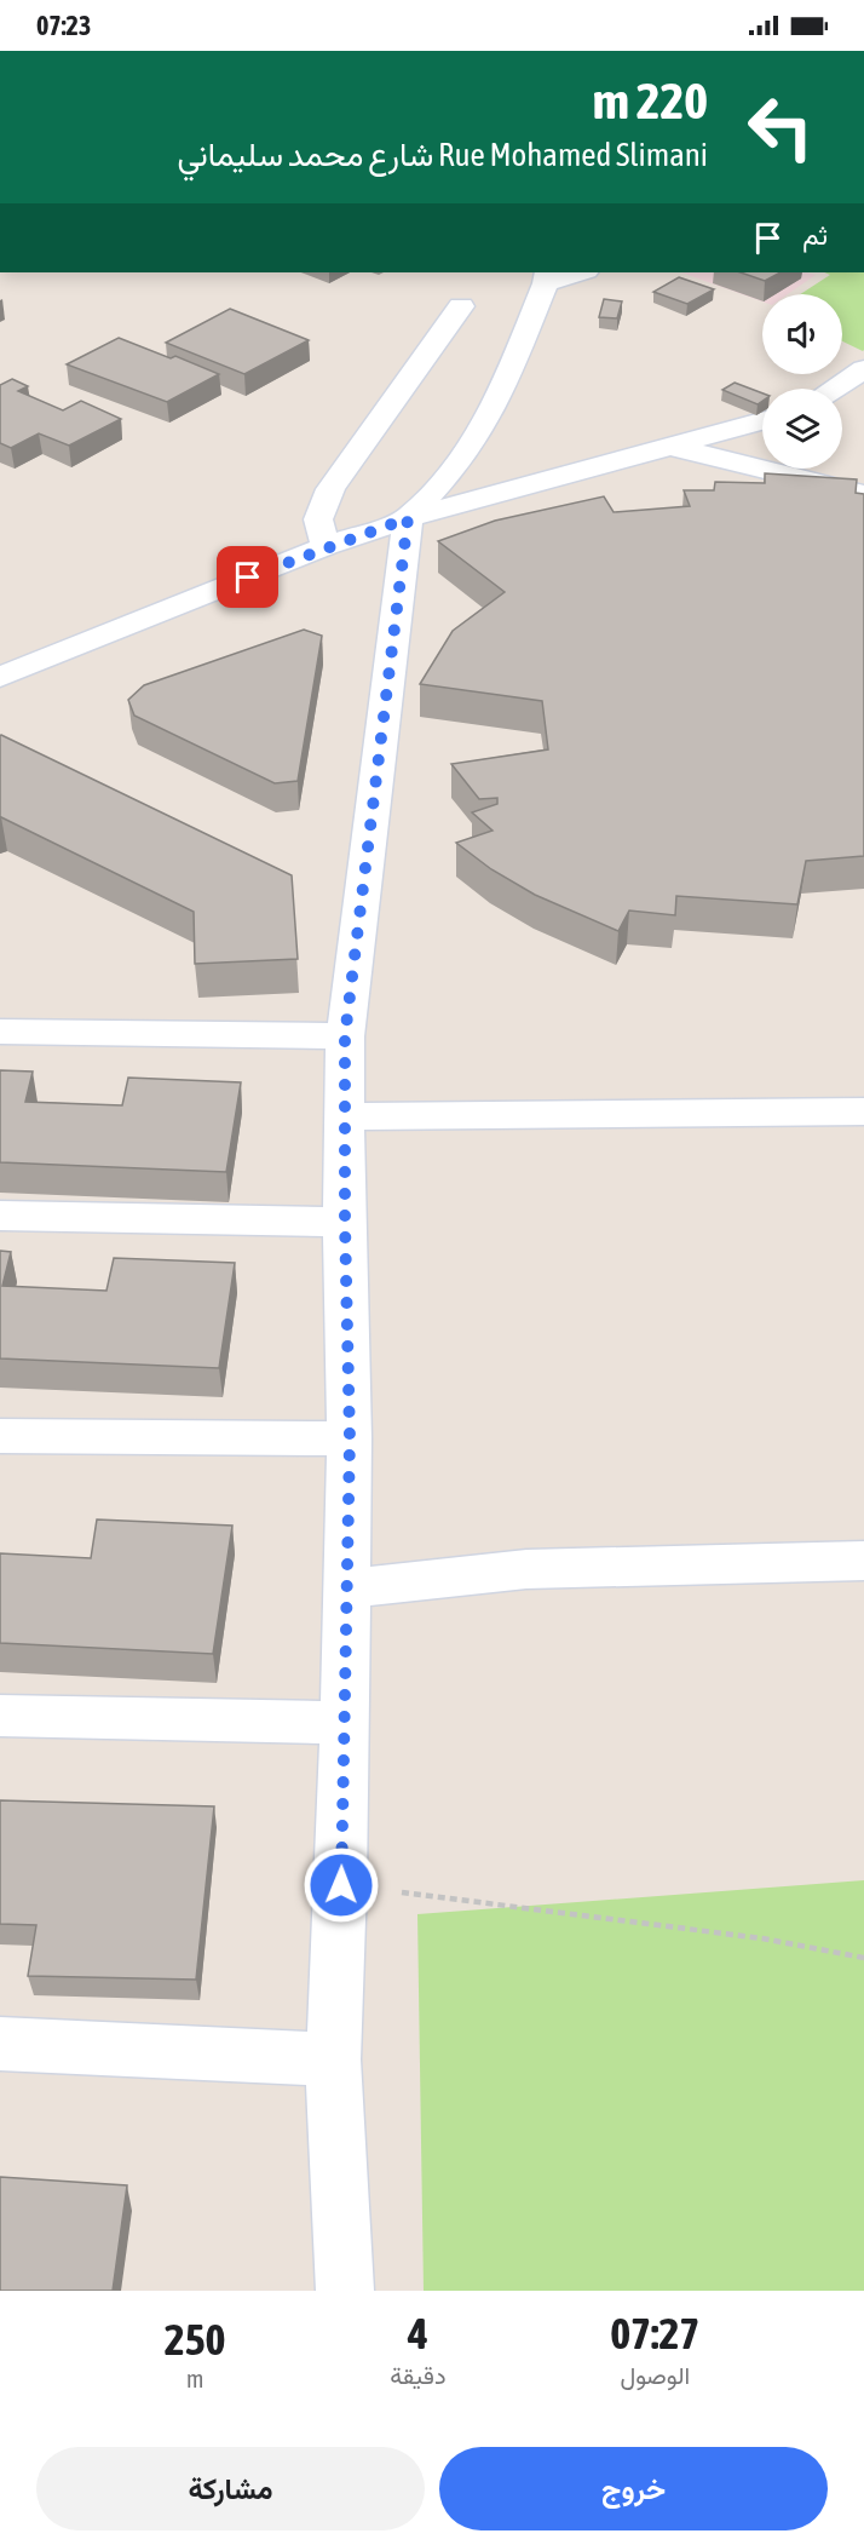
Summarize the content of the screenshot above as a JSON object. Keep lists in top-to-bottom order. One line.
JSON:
{"page":{"status":"07:23","turn":["220 m","Rue Mohamed Slimani شارع محمد سليماني"],"then":"ثم","eta":["07:27","الوصول","4","دقيقة","250","m"],"buttons":["خروج","مشاركة"]}}
